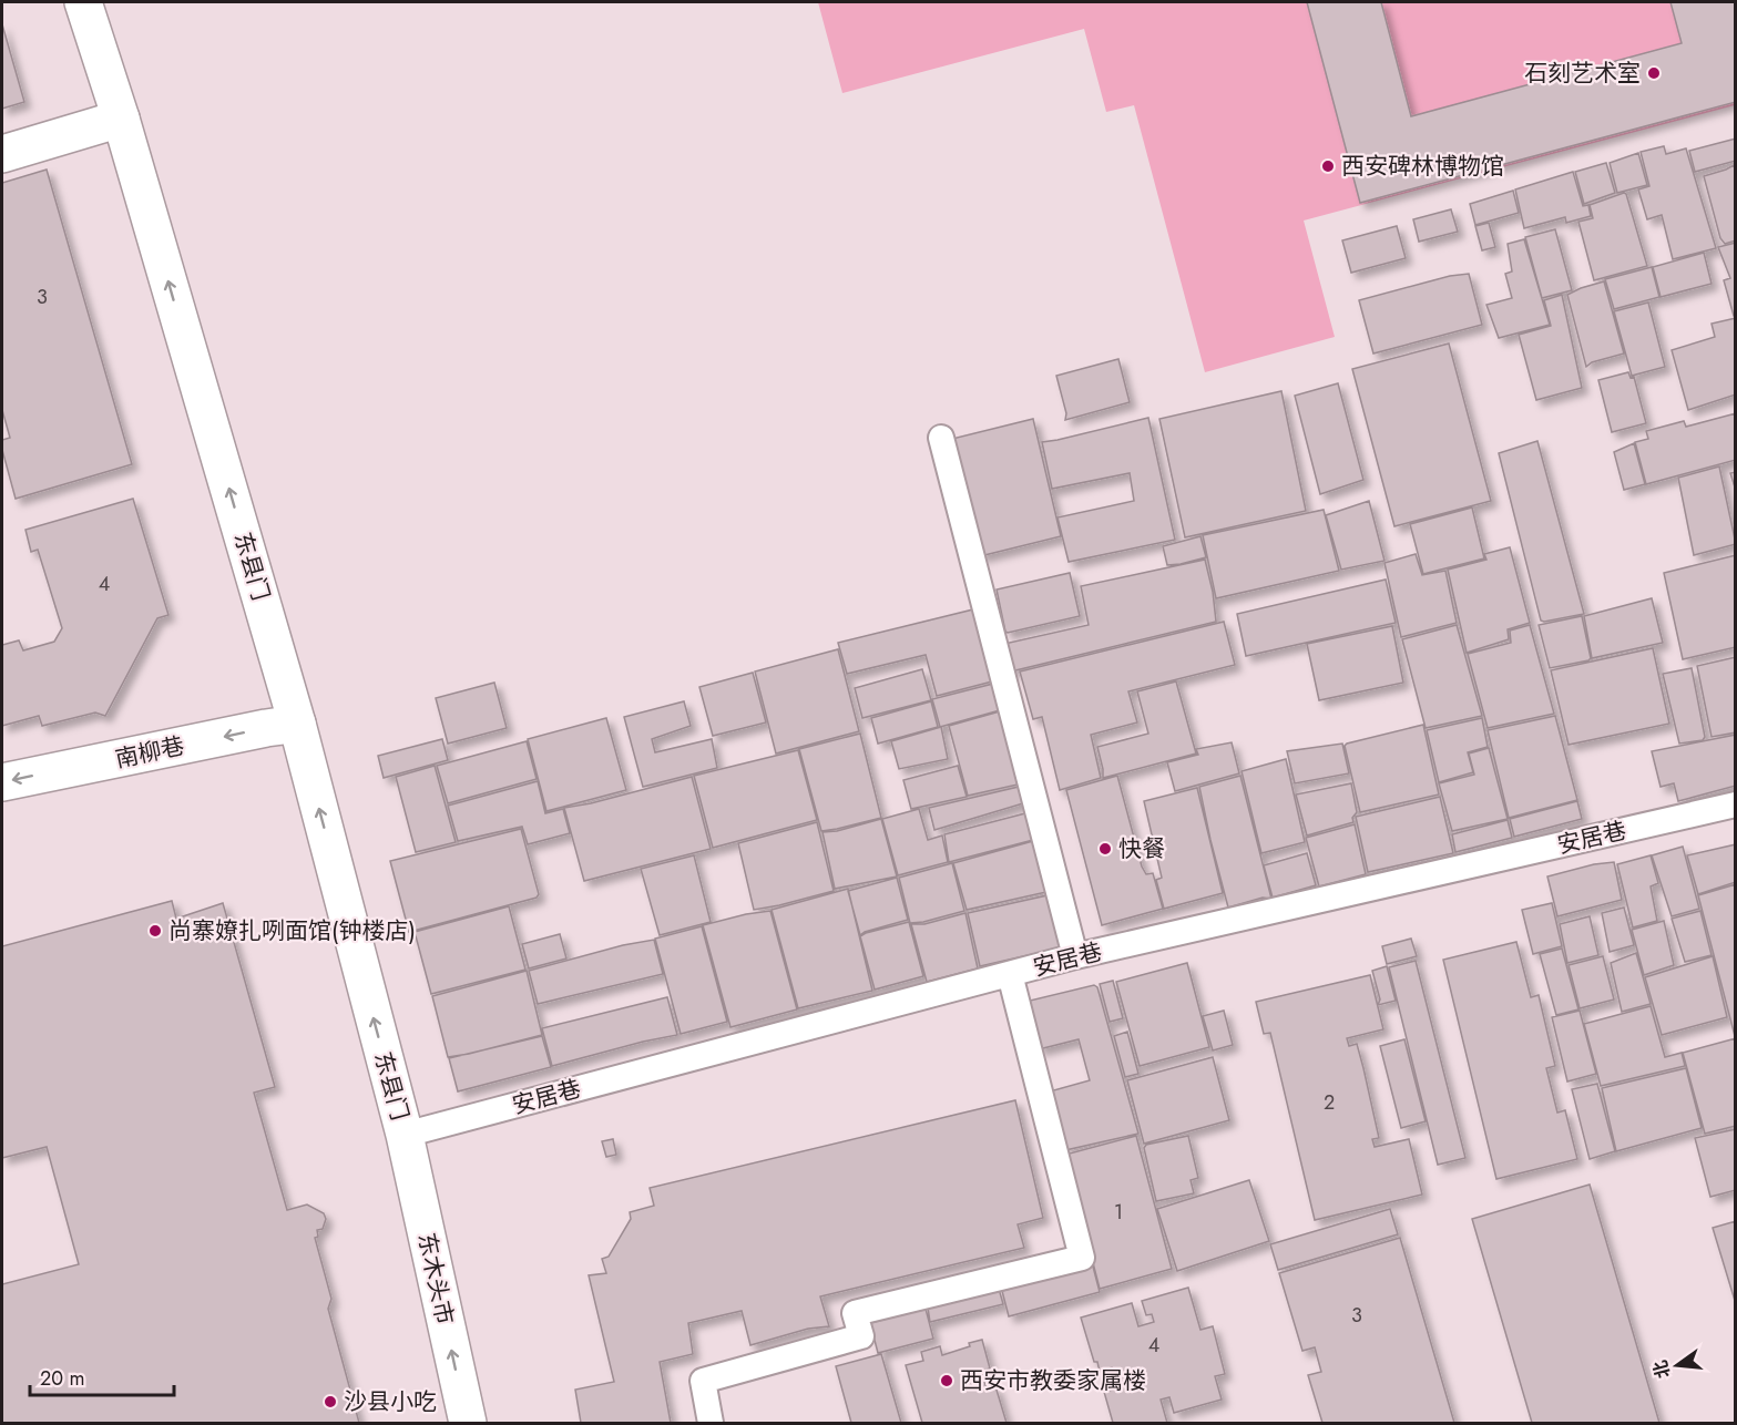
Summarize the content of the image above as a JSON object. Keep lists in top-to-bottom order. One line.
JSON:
{"streets":{"street":["东县门","南柳巷","东木头市"],"lane":["安居巷"]},"crossings":[["东县门","南柳巷"],["东县门","安居巷"],["东县门","东木头市"],["安居巷","东木头市"]],"one_way":["东县门","南柳巷","东木头市"],"places":["石刻艺术室","西安碑林博物馆","快餐","尚寨嫽扎咧面馆(钟楼店)","西安市教委家属楼","沙县小吃"],"house_numbers":["3","4","2","1","3","4"],"scale_bar":"20 m","north":"left"}
